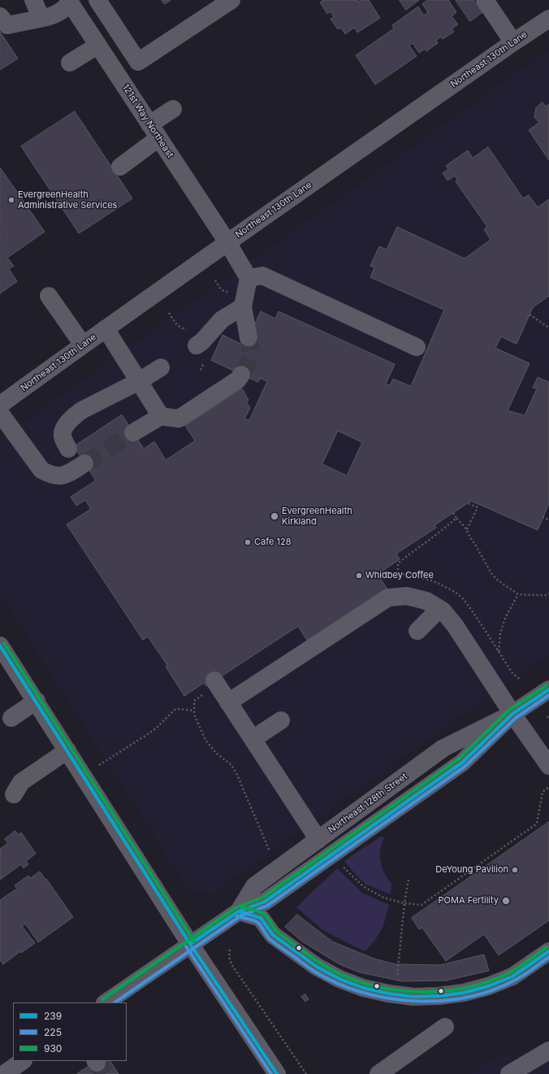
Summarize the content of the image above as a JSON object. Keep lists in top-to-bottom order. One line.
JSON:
{"streets":{"street":["Northeast 130th Lane","121st Way Northeast","Northeast 128th Street"]},"crossings":[["Northeast 130th Lane","121st Way Northeast"]],"places":["EvergreenHealth Administrative Services","EvergreenHealth Kirkland","Cafe 128","Whidbey Coffee","DeYoung Pavilion","POMA Fertility"],"lines":["transit line 930","transit line 239","transit line 225"],"legend":["239","225","930"]}
